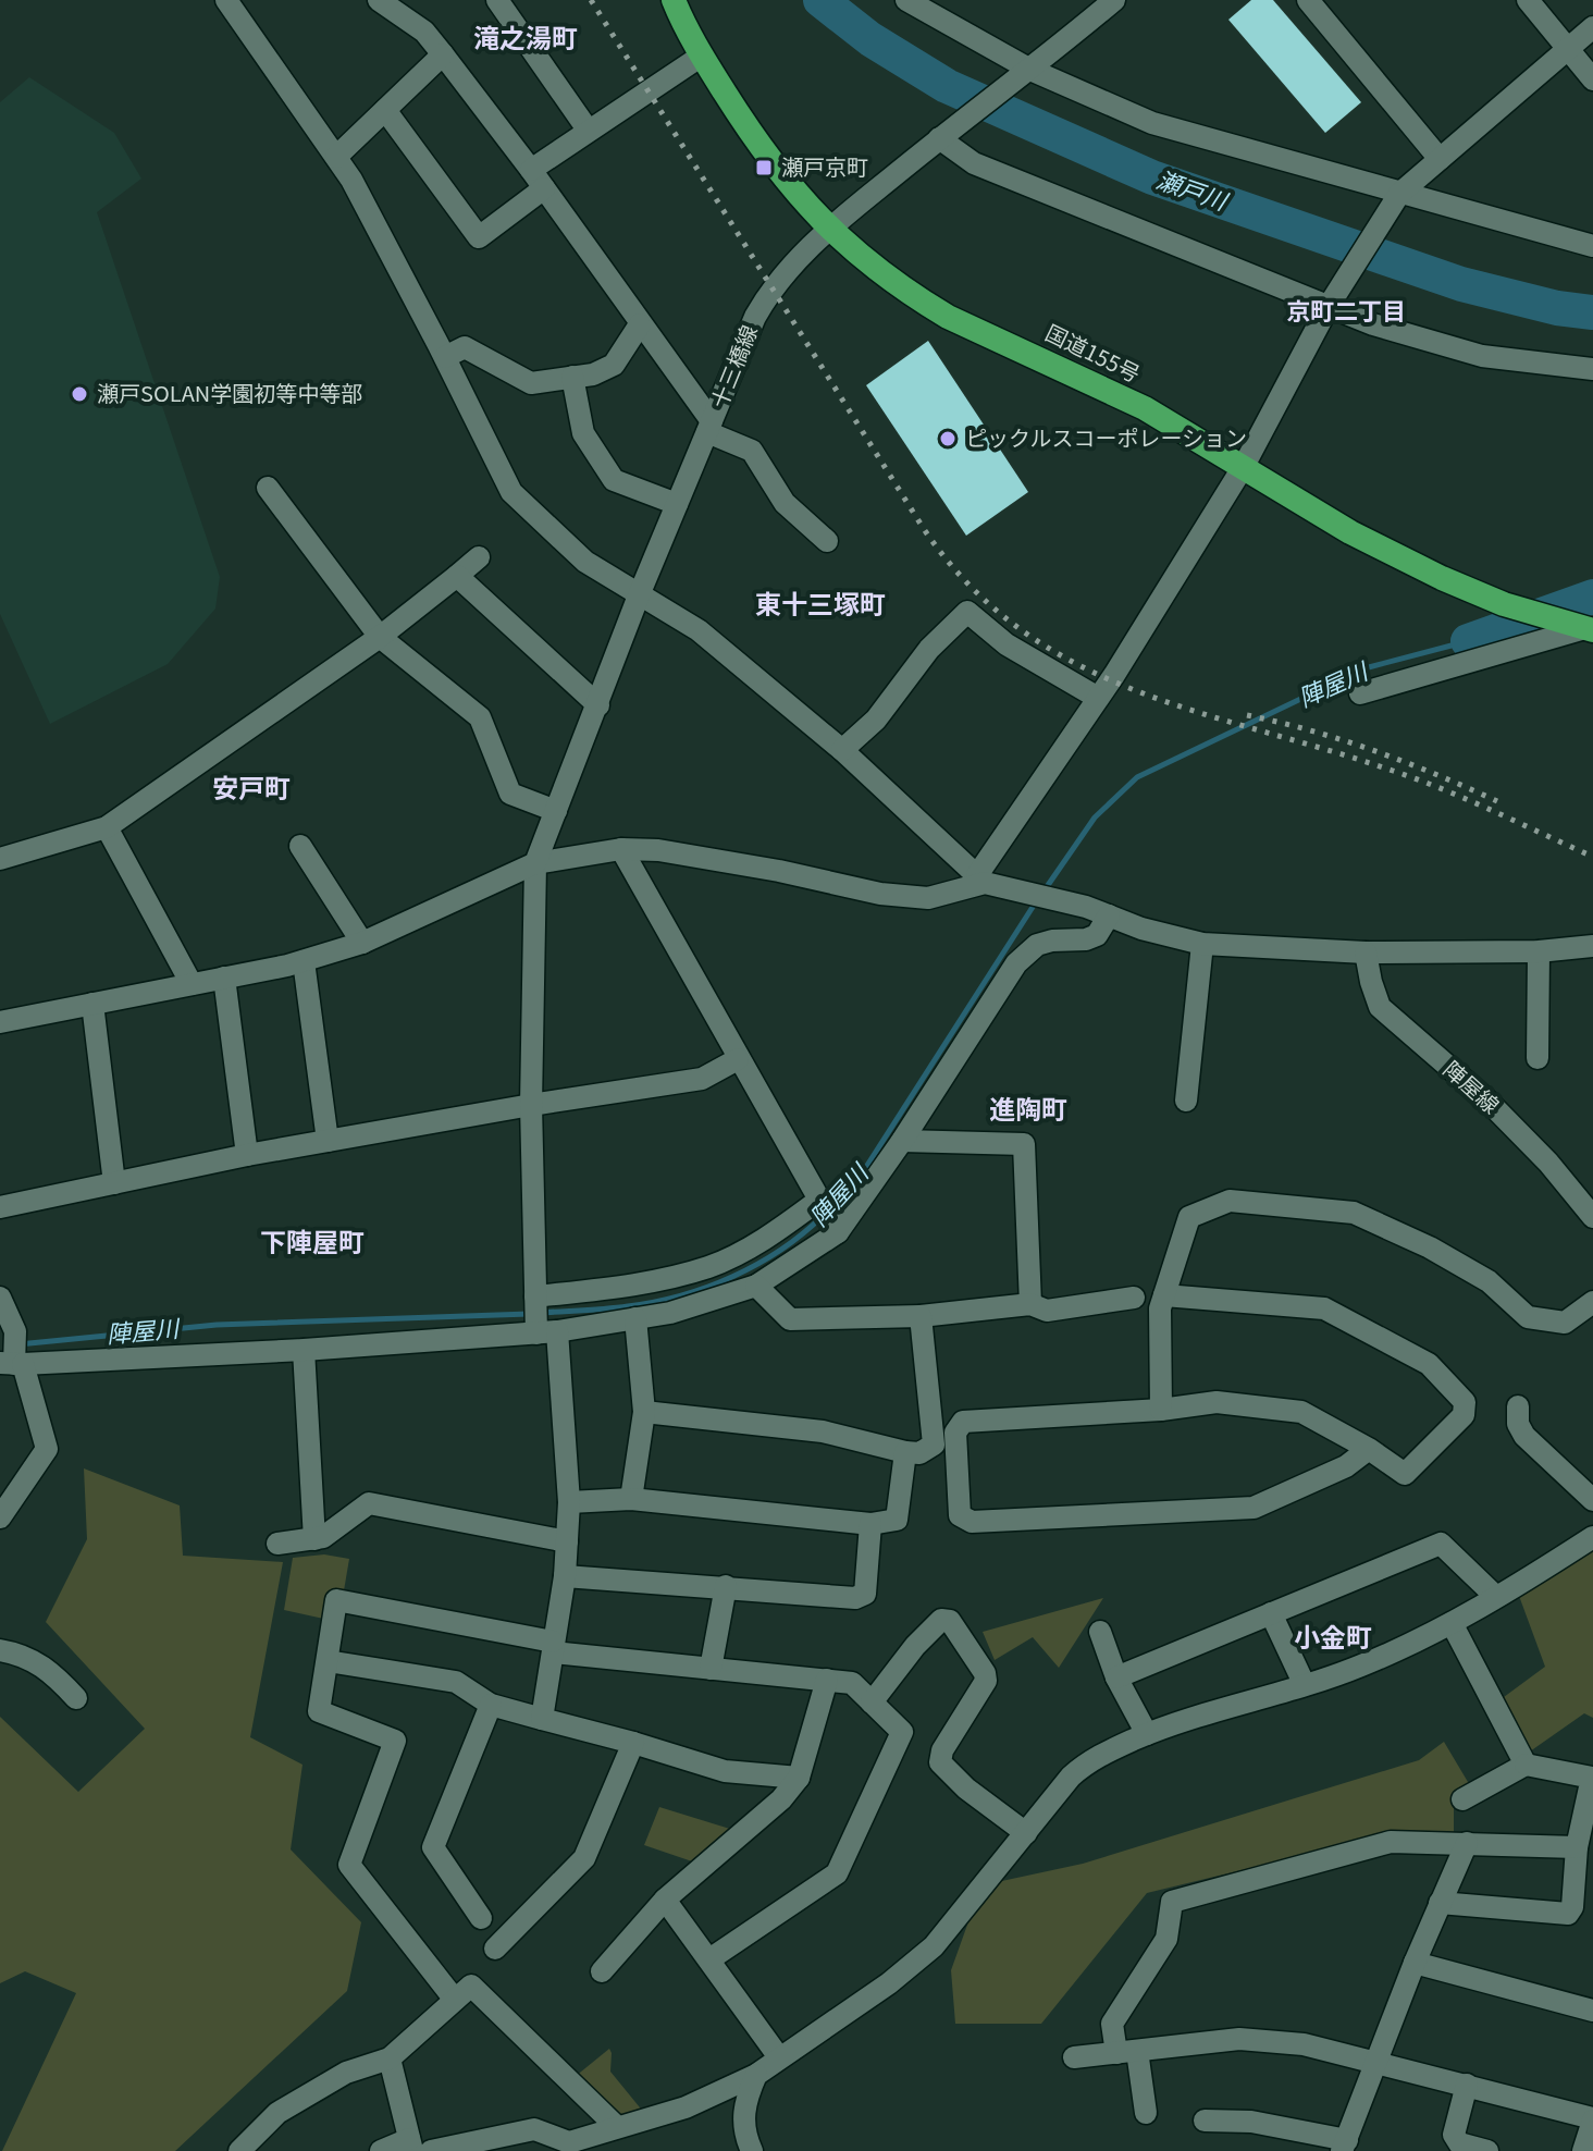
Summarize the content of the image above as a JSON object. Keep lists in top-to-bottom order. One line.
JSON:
{"streets":{"highway":["国道155号"],"street":["十三橋線","陣屋線"]},"crossings":[["国道155号","十三橋線"]],"districts":["滝之湯町","京町二丁目","東十三塚町","安戸町","進陶町","下陣屋町","小金町"],"water":["瀬戸川","陣屋川"],"places":{"transit":["瀬戸京町"],"other":["瀬戸SOLAN学園初等中等部","ピックルスコーポレーション"]}}
